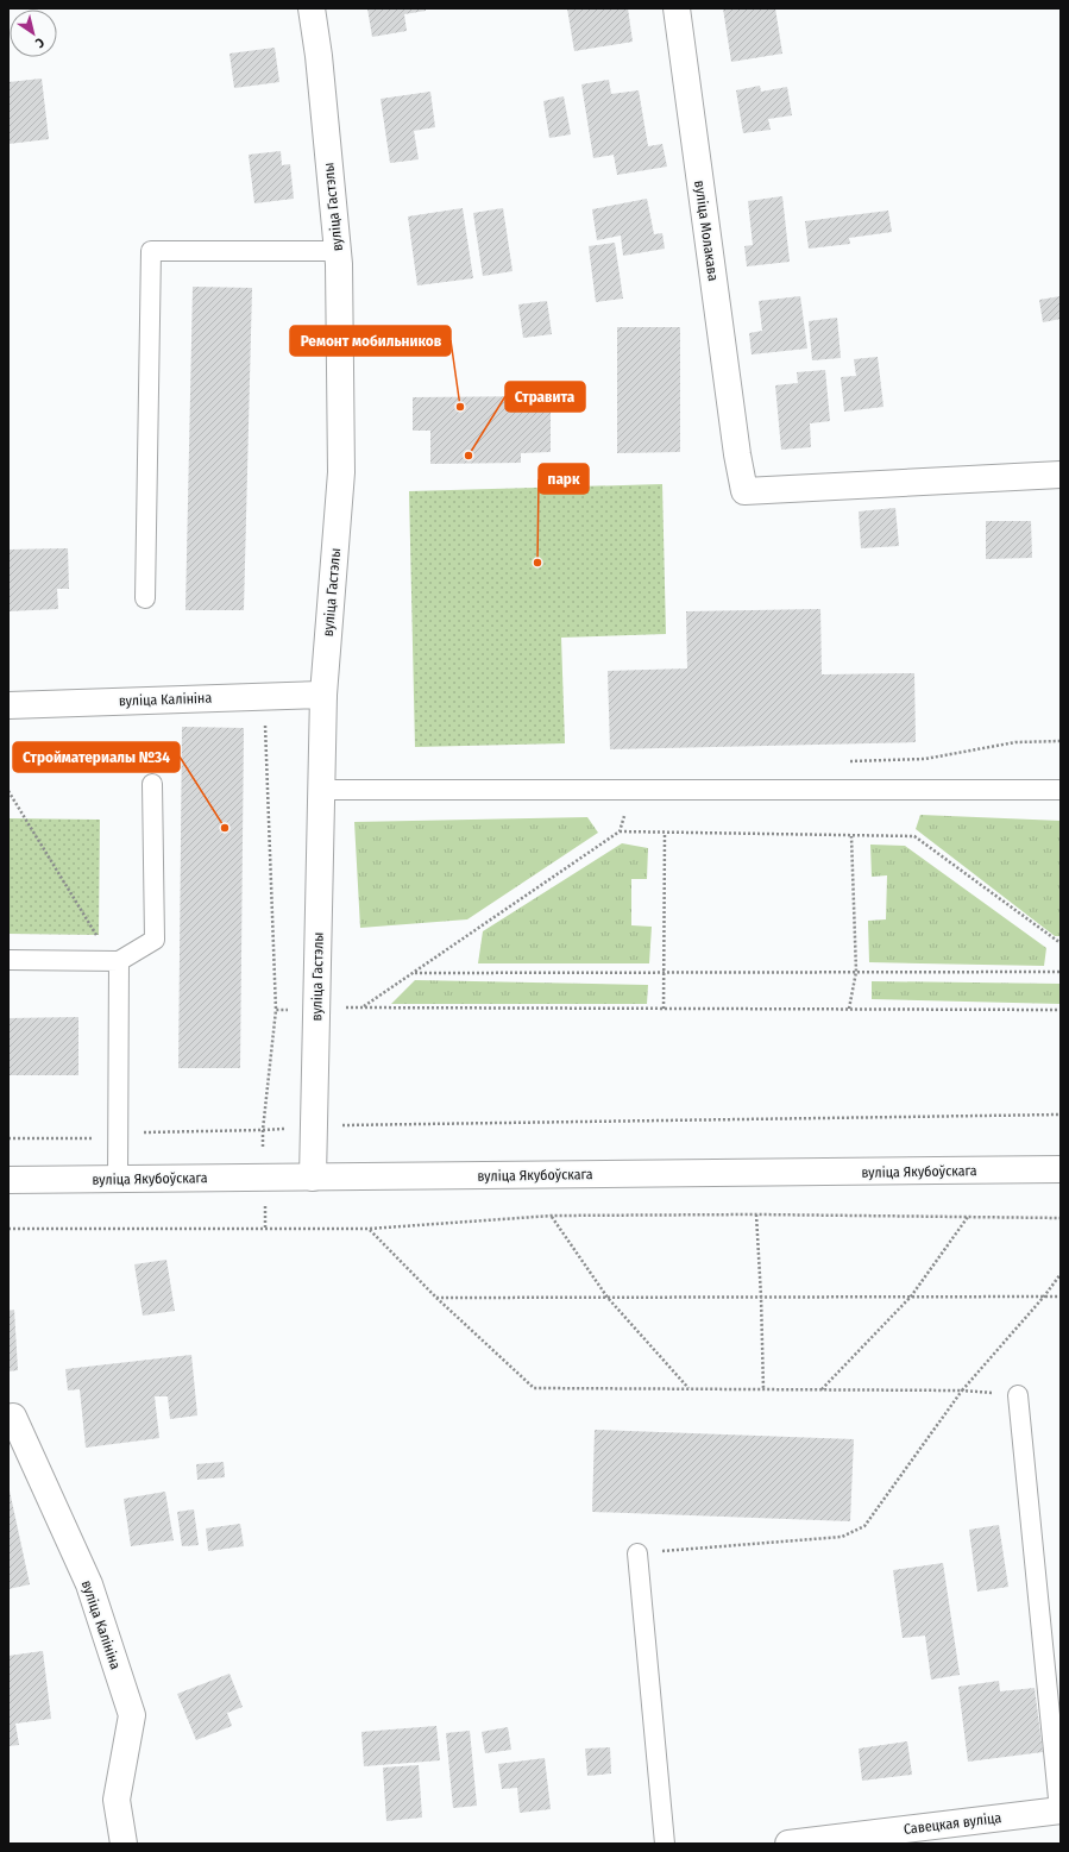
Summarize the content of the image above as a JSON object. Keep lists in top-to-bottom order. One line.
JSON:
{"streets":{"main road":["вуліца Гастэлы","вуліца Молакава","вуліца Калініна","вуліца Якубоўскага","Савецкая вуліца"]},"crossings":[["вуліца Гастэлы","вуліца Калініна"],["вуліца Гастэлы","вуліца Якубоўскага"]],"places":["Ремонт мобильников","Стравита","парк","Стройматериалы №34"],"north":"bottom right"}
